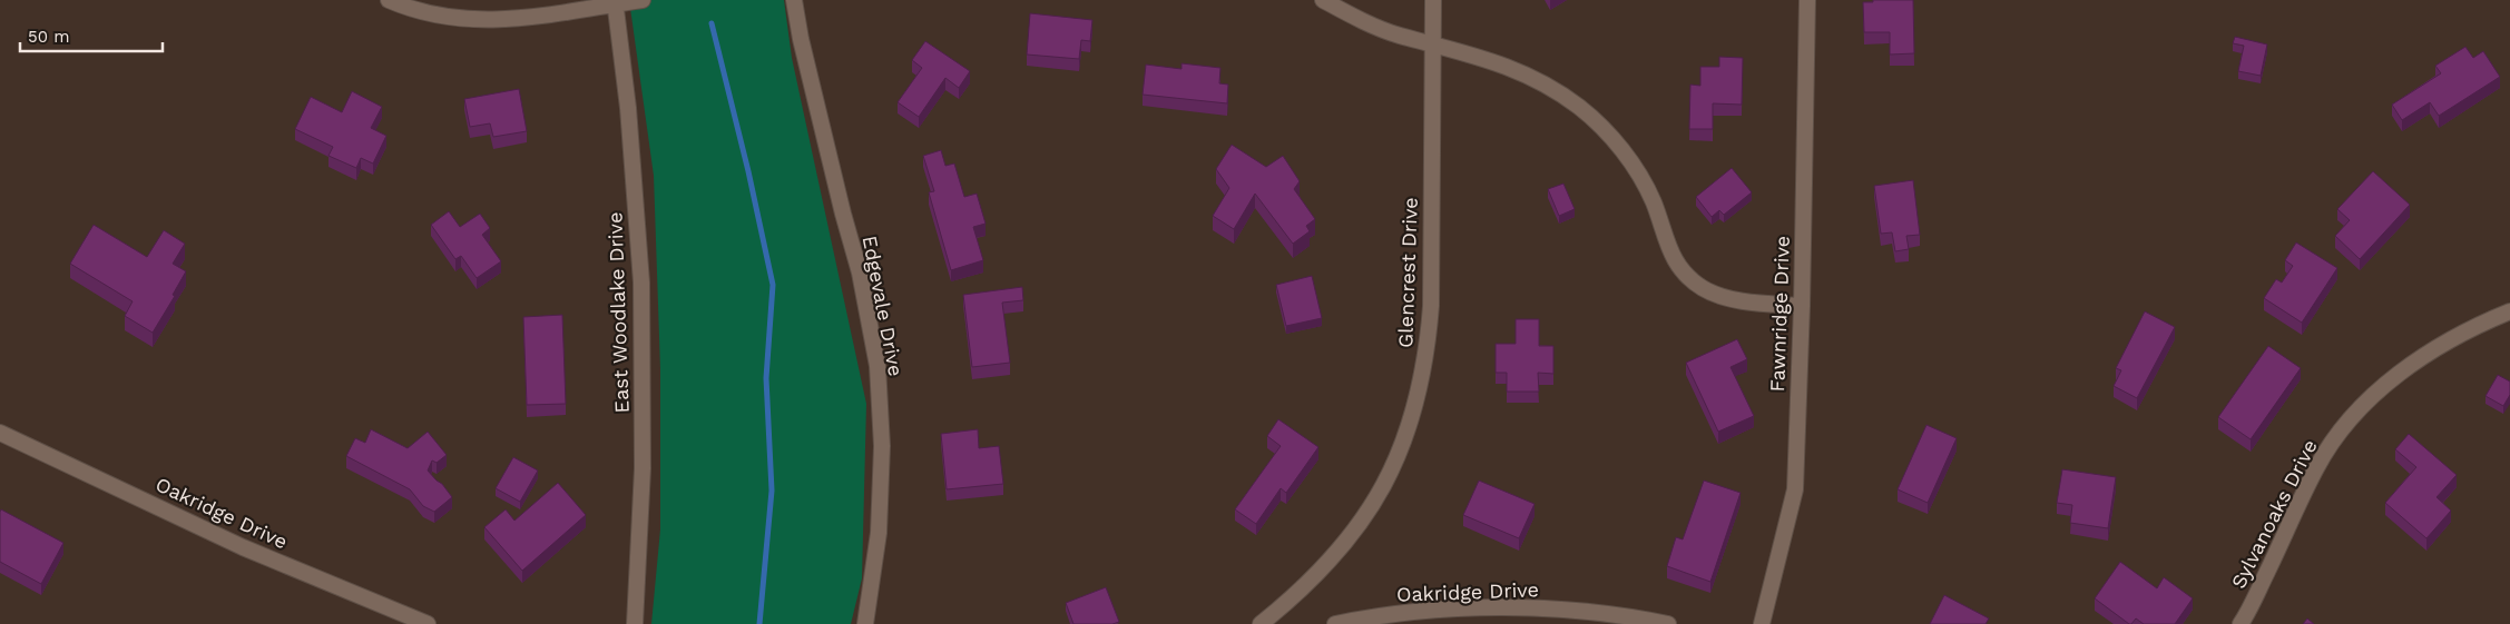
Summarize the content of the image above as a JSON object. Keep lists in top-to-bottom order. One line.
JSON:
{"streets":{"street":["Glencrest Drive","Edgevale Drive","East Woodlake Drive","Fawnridge Drive","Oakridge Drive","Sylvanoaks Drive"]},"scale_bar":"50 m"}
